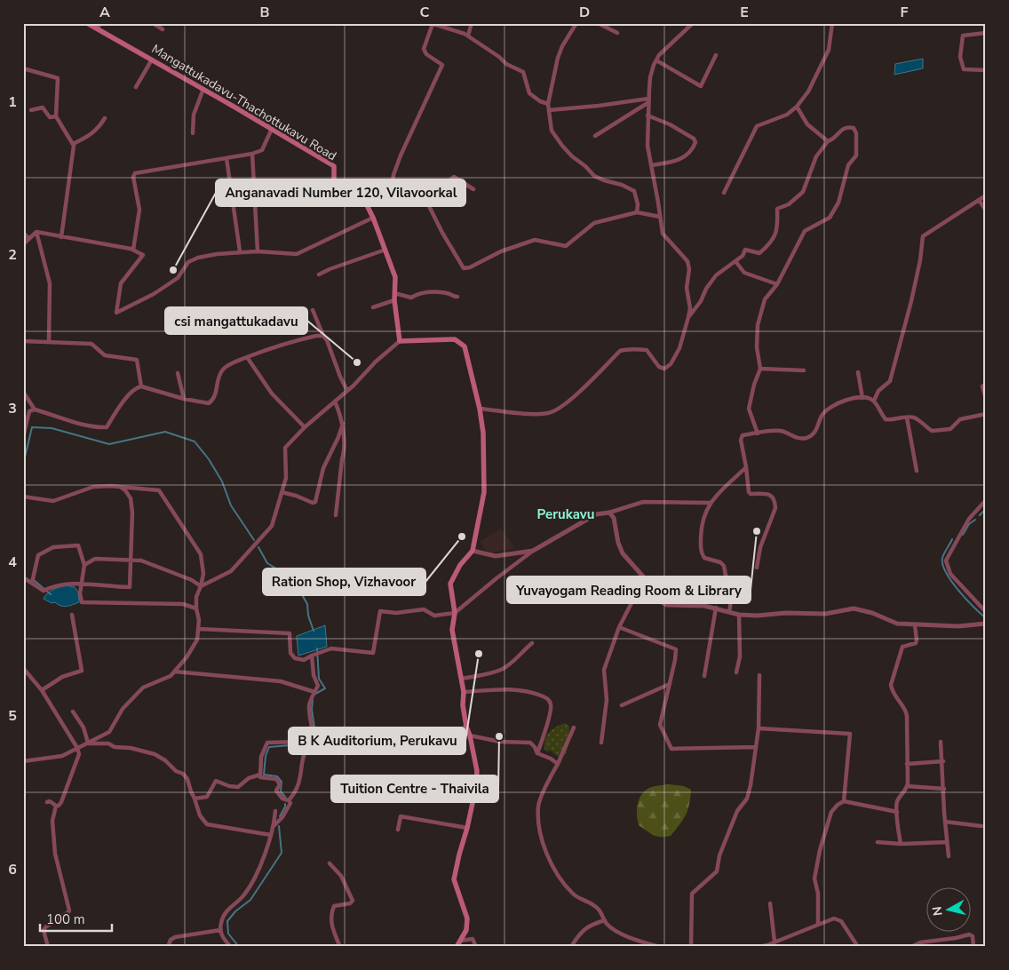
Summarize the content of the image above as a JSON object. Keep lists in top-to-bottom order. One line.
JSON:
{"streets":{"main road":["Mangattukadavu-Thachottukavu Road"]},"districts":["Perukavu"],"places":["Anganavadi Number 120, Vilavoorkal","csi mangattukadavu","Yuvayogam Reading Room & Library","Ration Shop, Vizhavoor","B K Auditorium, Perukavu","Tuition Centre - Thaivila"],"scale_bar":"100 m","north":"left","grid":{"columns":["A","B","C","D","E","F"],"rows":["1","2","3","4","5","6"]}}
